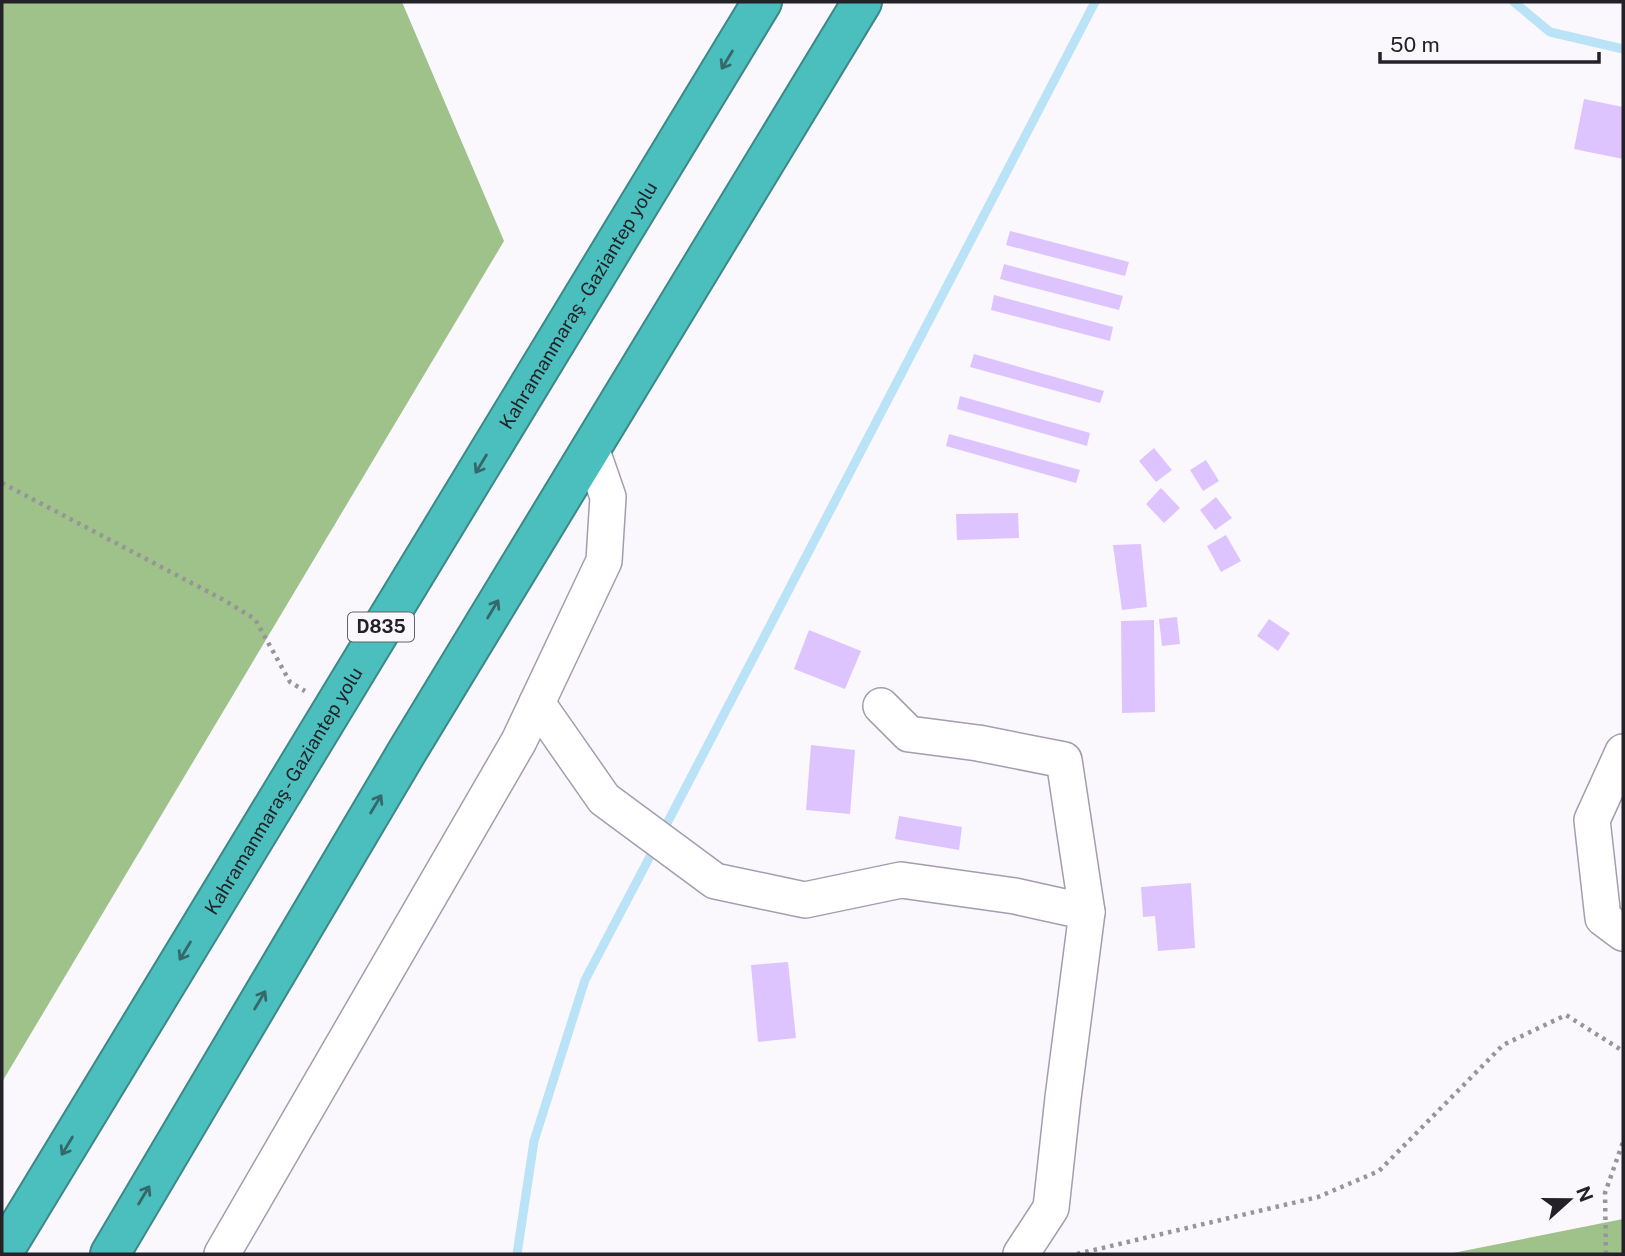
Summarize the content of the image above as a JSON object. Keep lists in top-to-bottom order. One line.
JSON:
{"streets":{"highway":["Kahramanmaraş - Gaziantep yolu","D835"]},"scale_bar":"50 m","north":"right"}
